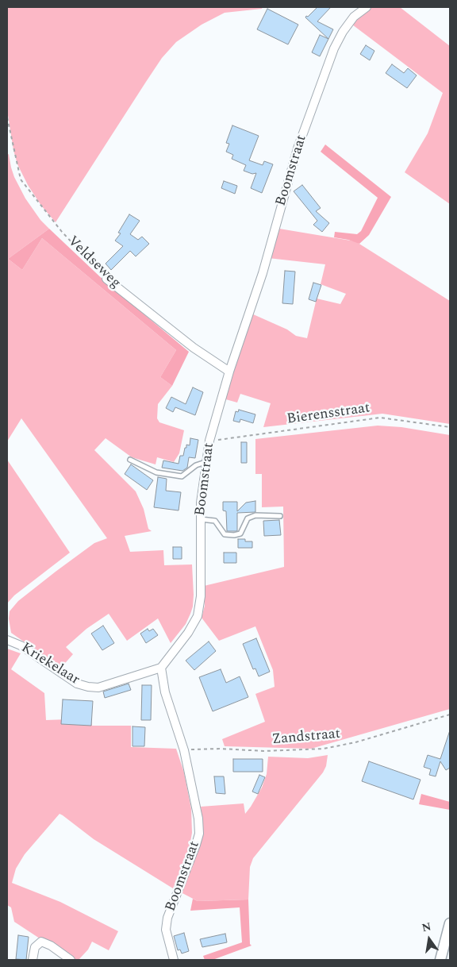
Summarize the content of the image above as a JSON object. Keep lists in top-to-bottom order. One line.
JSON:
{"streets":{"street":["Boomstraat","Veldseweg","Kriekelaar"],"path":["Bierensstraat","Zandstraat"]},"crossings":[["Boomstraat","Veldseweg"],["Boomstraat","Bierensstraat"],["Boomstraat","Kriekelaar"],["Boomstraat","Zandstraat"]],"north":"top"}
